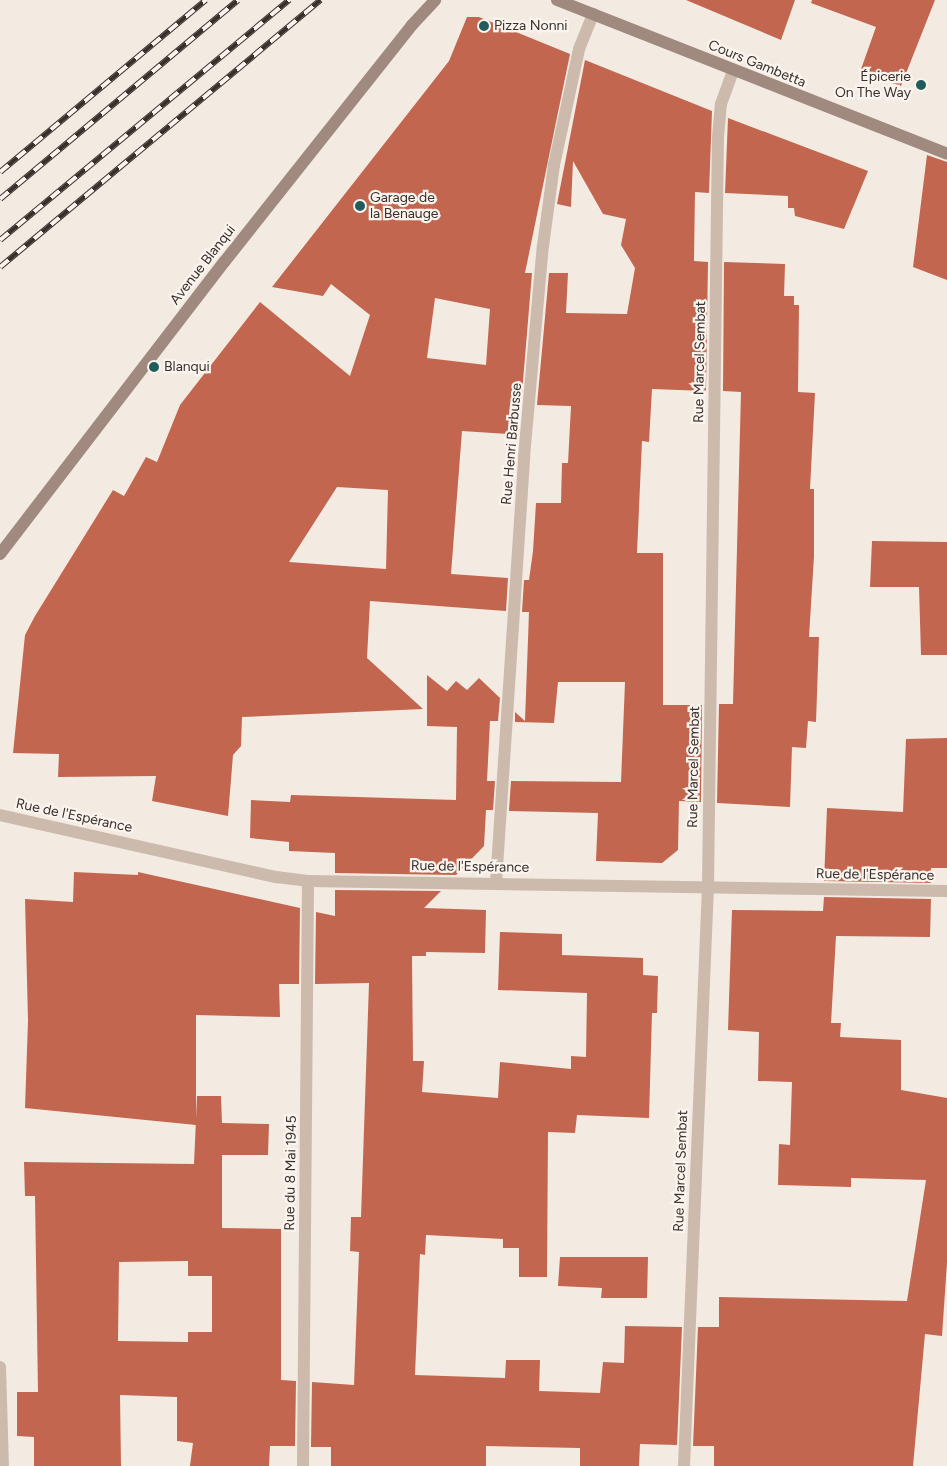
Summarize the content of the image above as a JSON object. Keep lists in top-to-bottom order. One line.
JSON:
{"streets":{"street":["Cours Gambetta","Avenue Blanqui","Rue Marcel Sembat","Rue Henri Barbusse","Rue de l'Espérance","Rue du 8 Mai 1945"]},"crossings":[["Cours Gambetta","Rue Marcel Sembat"],["Cours Gambetta","Rue Henri Barbusse"],["Rue Marcel Sembat","Rue de l'Espérance"],["Rue Henri Barbusse","Rue de l'Espérance"],["Rue de l'Espérance","Rue du 8 Mai 1945"]],"places":["Pizza Nonni","Épicerie On The Way","Garage de la Benauge","Blanqui"]}
